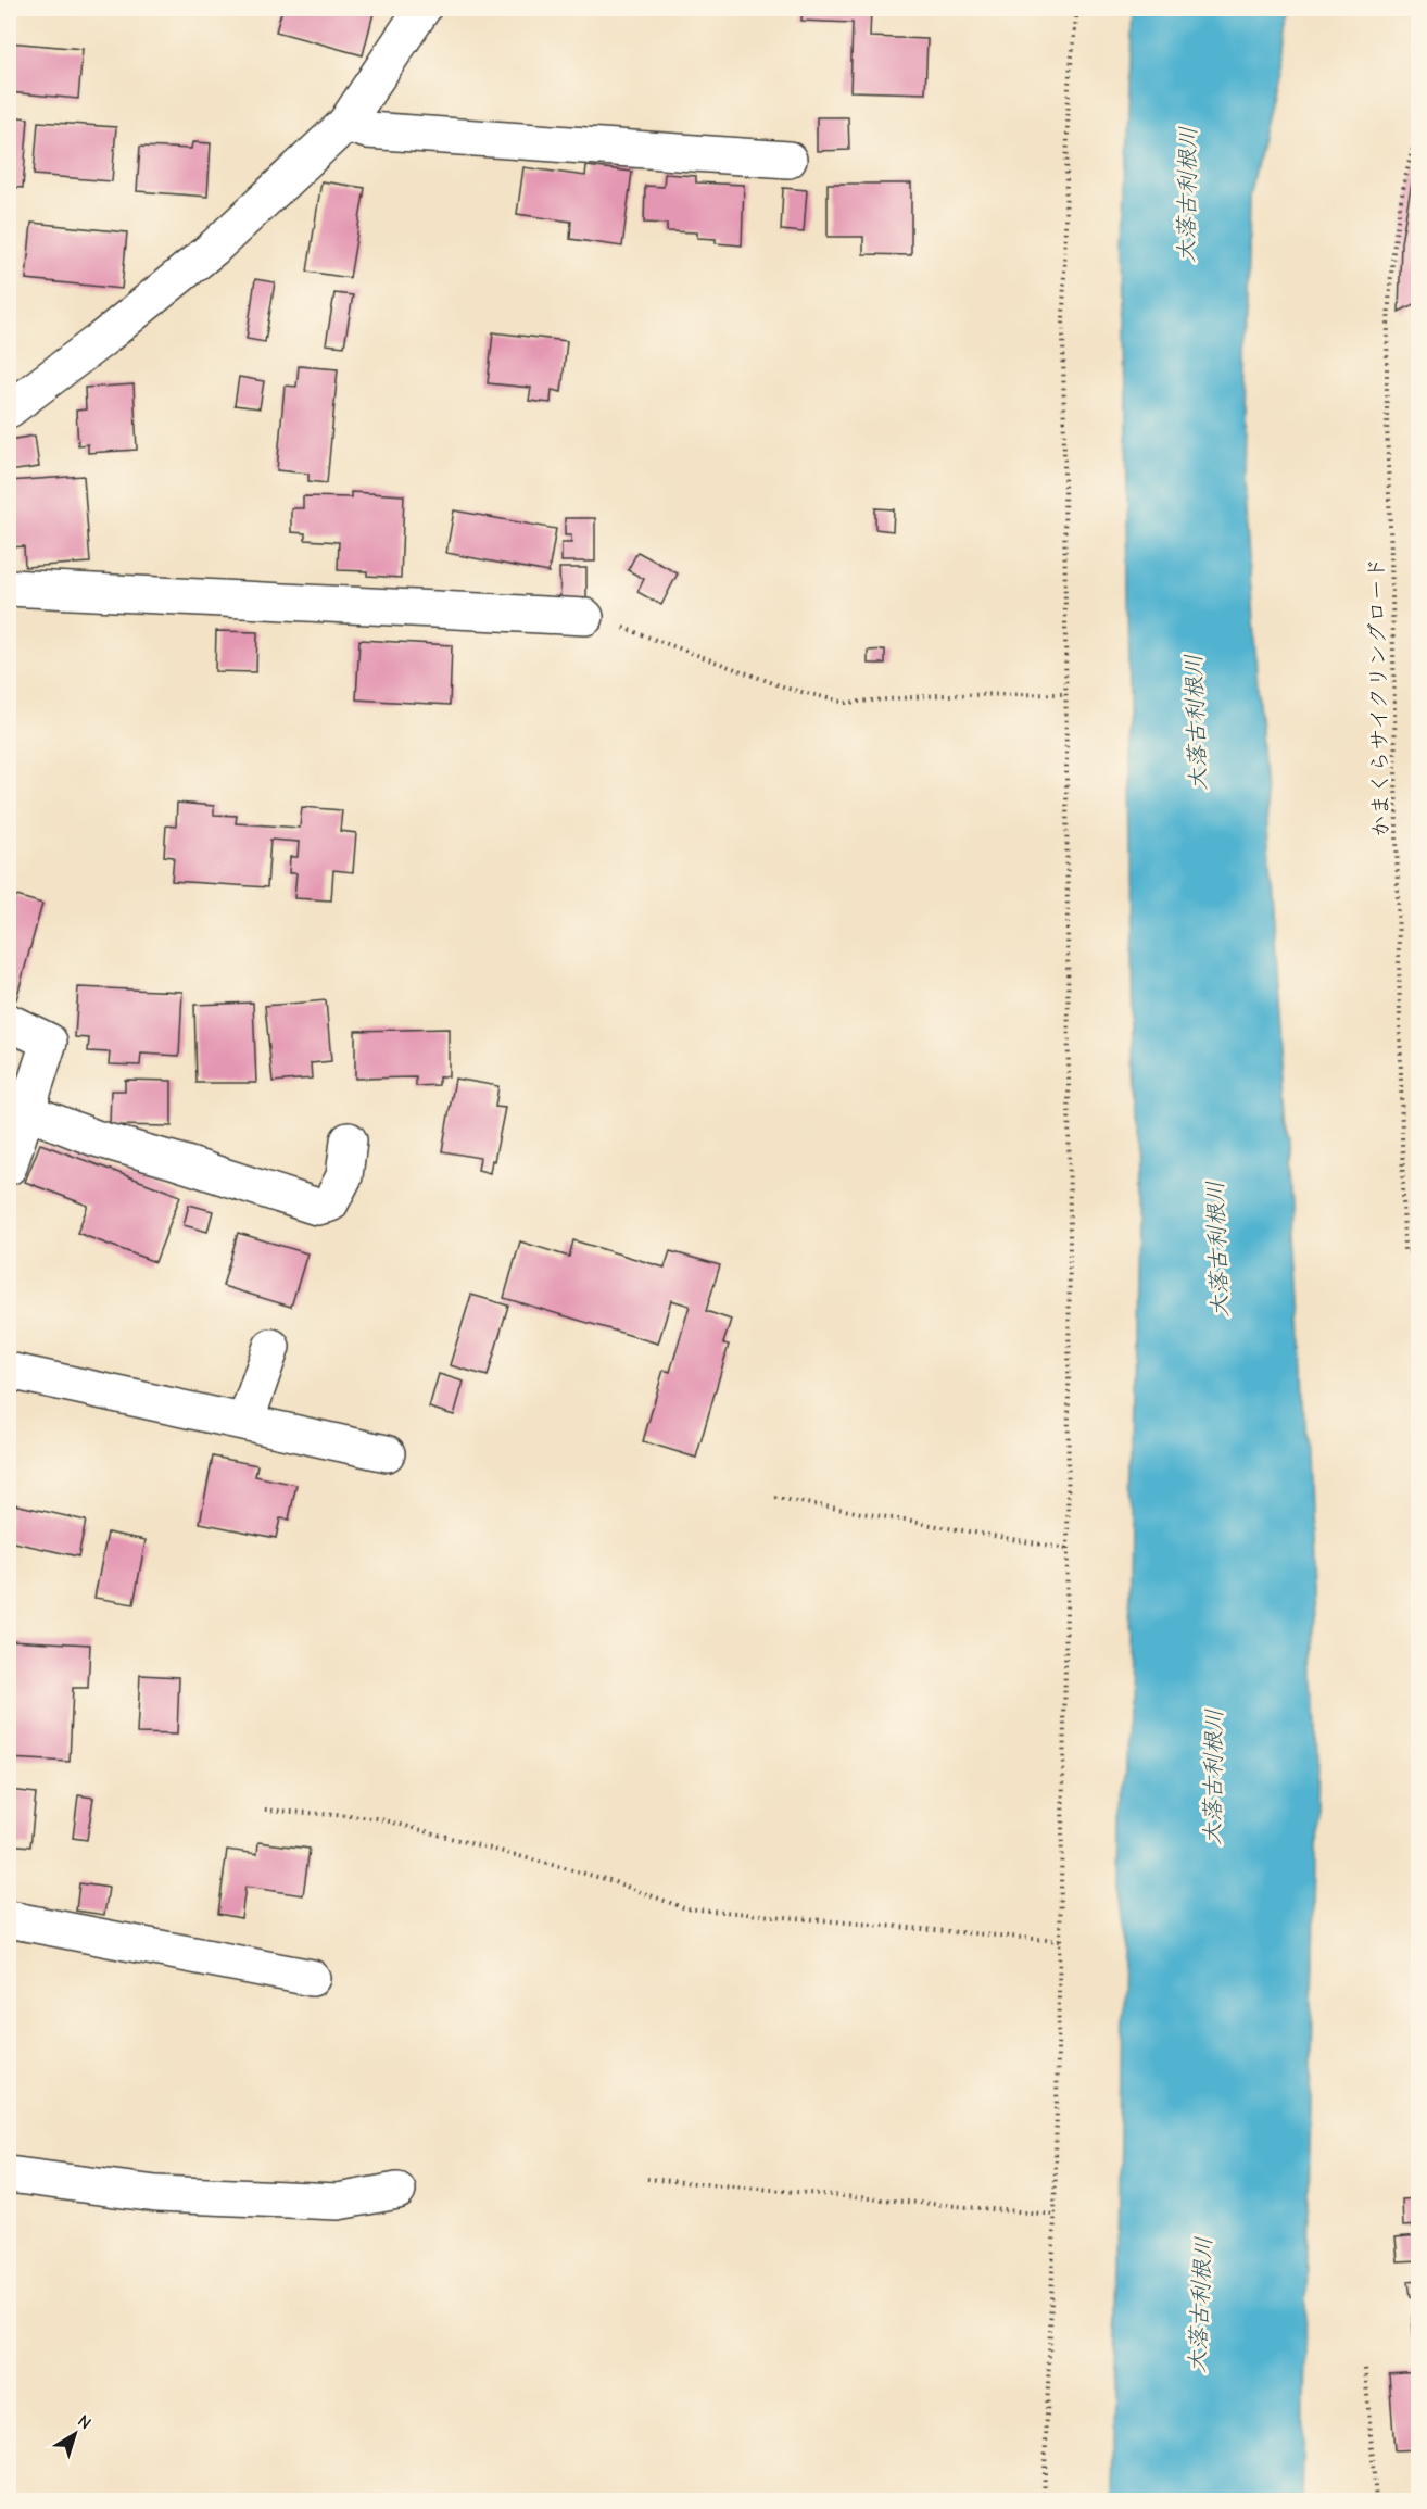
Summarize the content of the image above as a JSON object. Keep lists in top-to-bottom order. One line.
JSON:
{"streets":{"path":["かまくらサイクリングロード"]},"water":["大落古利根川"],"north":"top right"}
